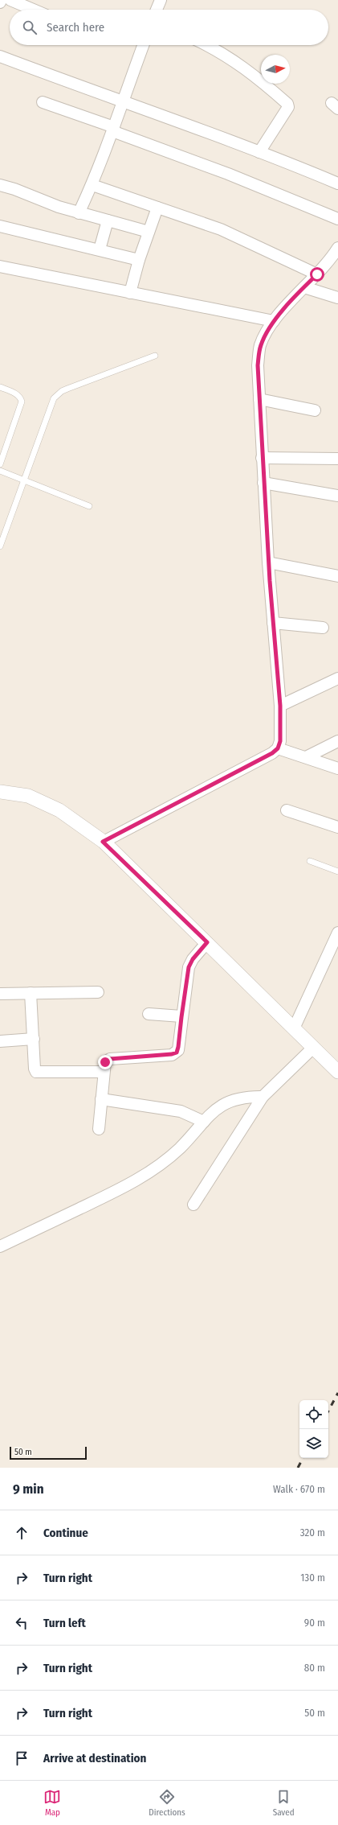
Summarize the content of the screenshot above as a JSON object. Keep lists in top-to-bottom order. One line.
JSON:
{"scale_bar":"50 m","north":"right","page":{"search":"Search here","scale":"50 m","heading":["9 min","Walk · 670 m"],"list":[["Continue","320 m"],["Turn right","130 m"],["Turn left","90 m"],["Turn right","80 m"],["Turn right","50 m"],"Arrive at destination"],"nav":["Map","Directions","Saved"]}}
